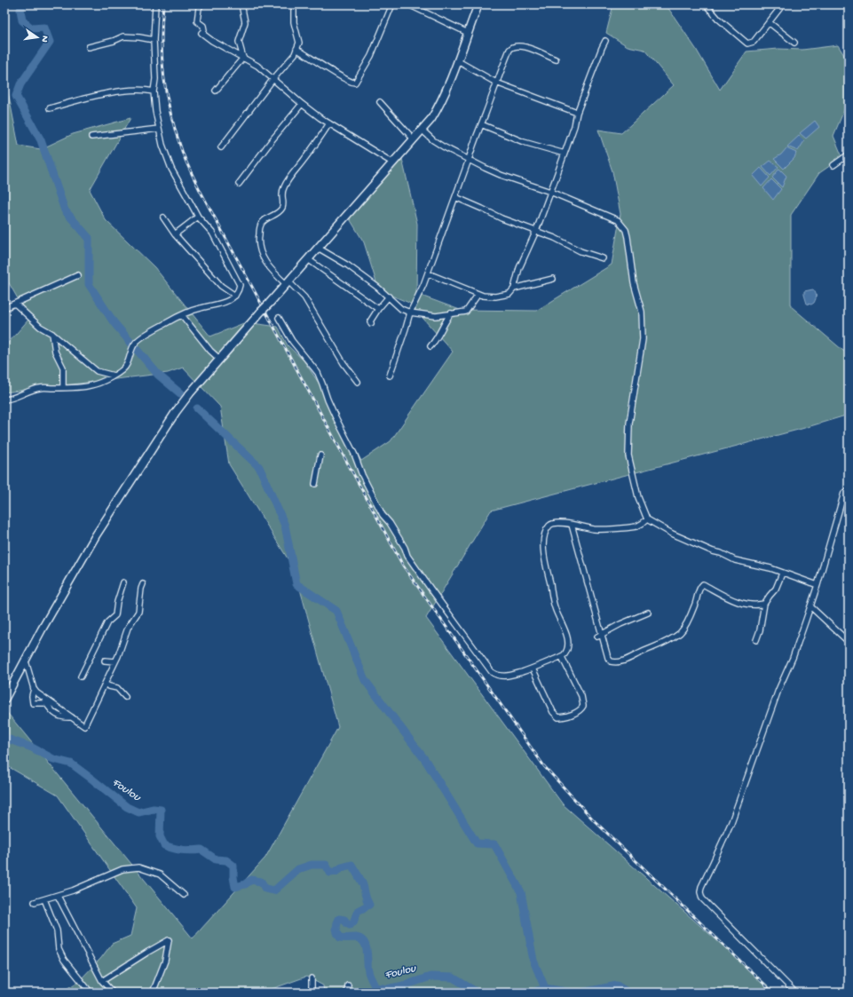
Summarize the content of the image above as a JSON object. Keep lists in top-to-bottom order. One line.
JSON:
{"water":["Foulou"],"north":"right"}
